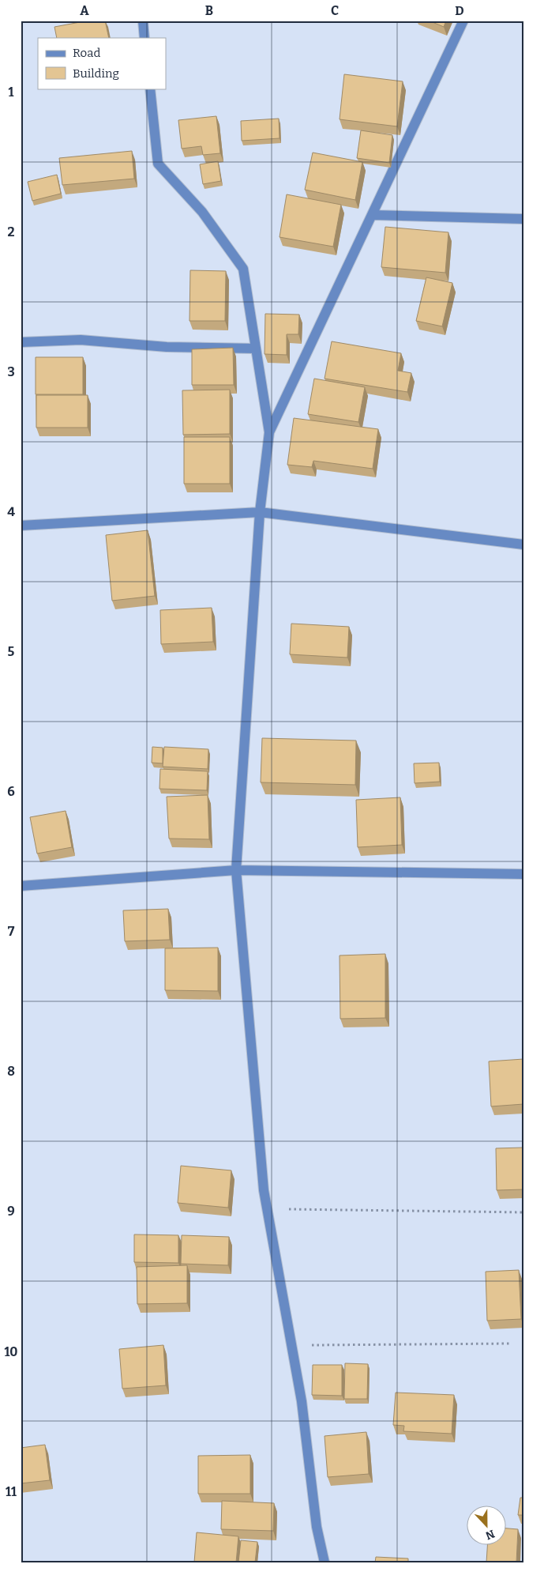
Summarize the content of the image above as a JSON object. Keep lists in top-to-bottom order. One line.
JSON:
{"legend":["Road","Building"],"north":"bottom","grid":{"columns":["A","B","C","D"],"rows":["1","2","3","4","5","6","7","8","9","10","11"]}}
